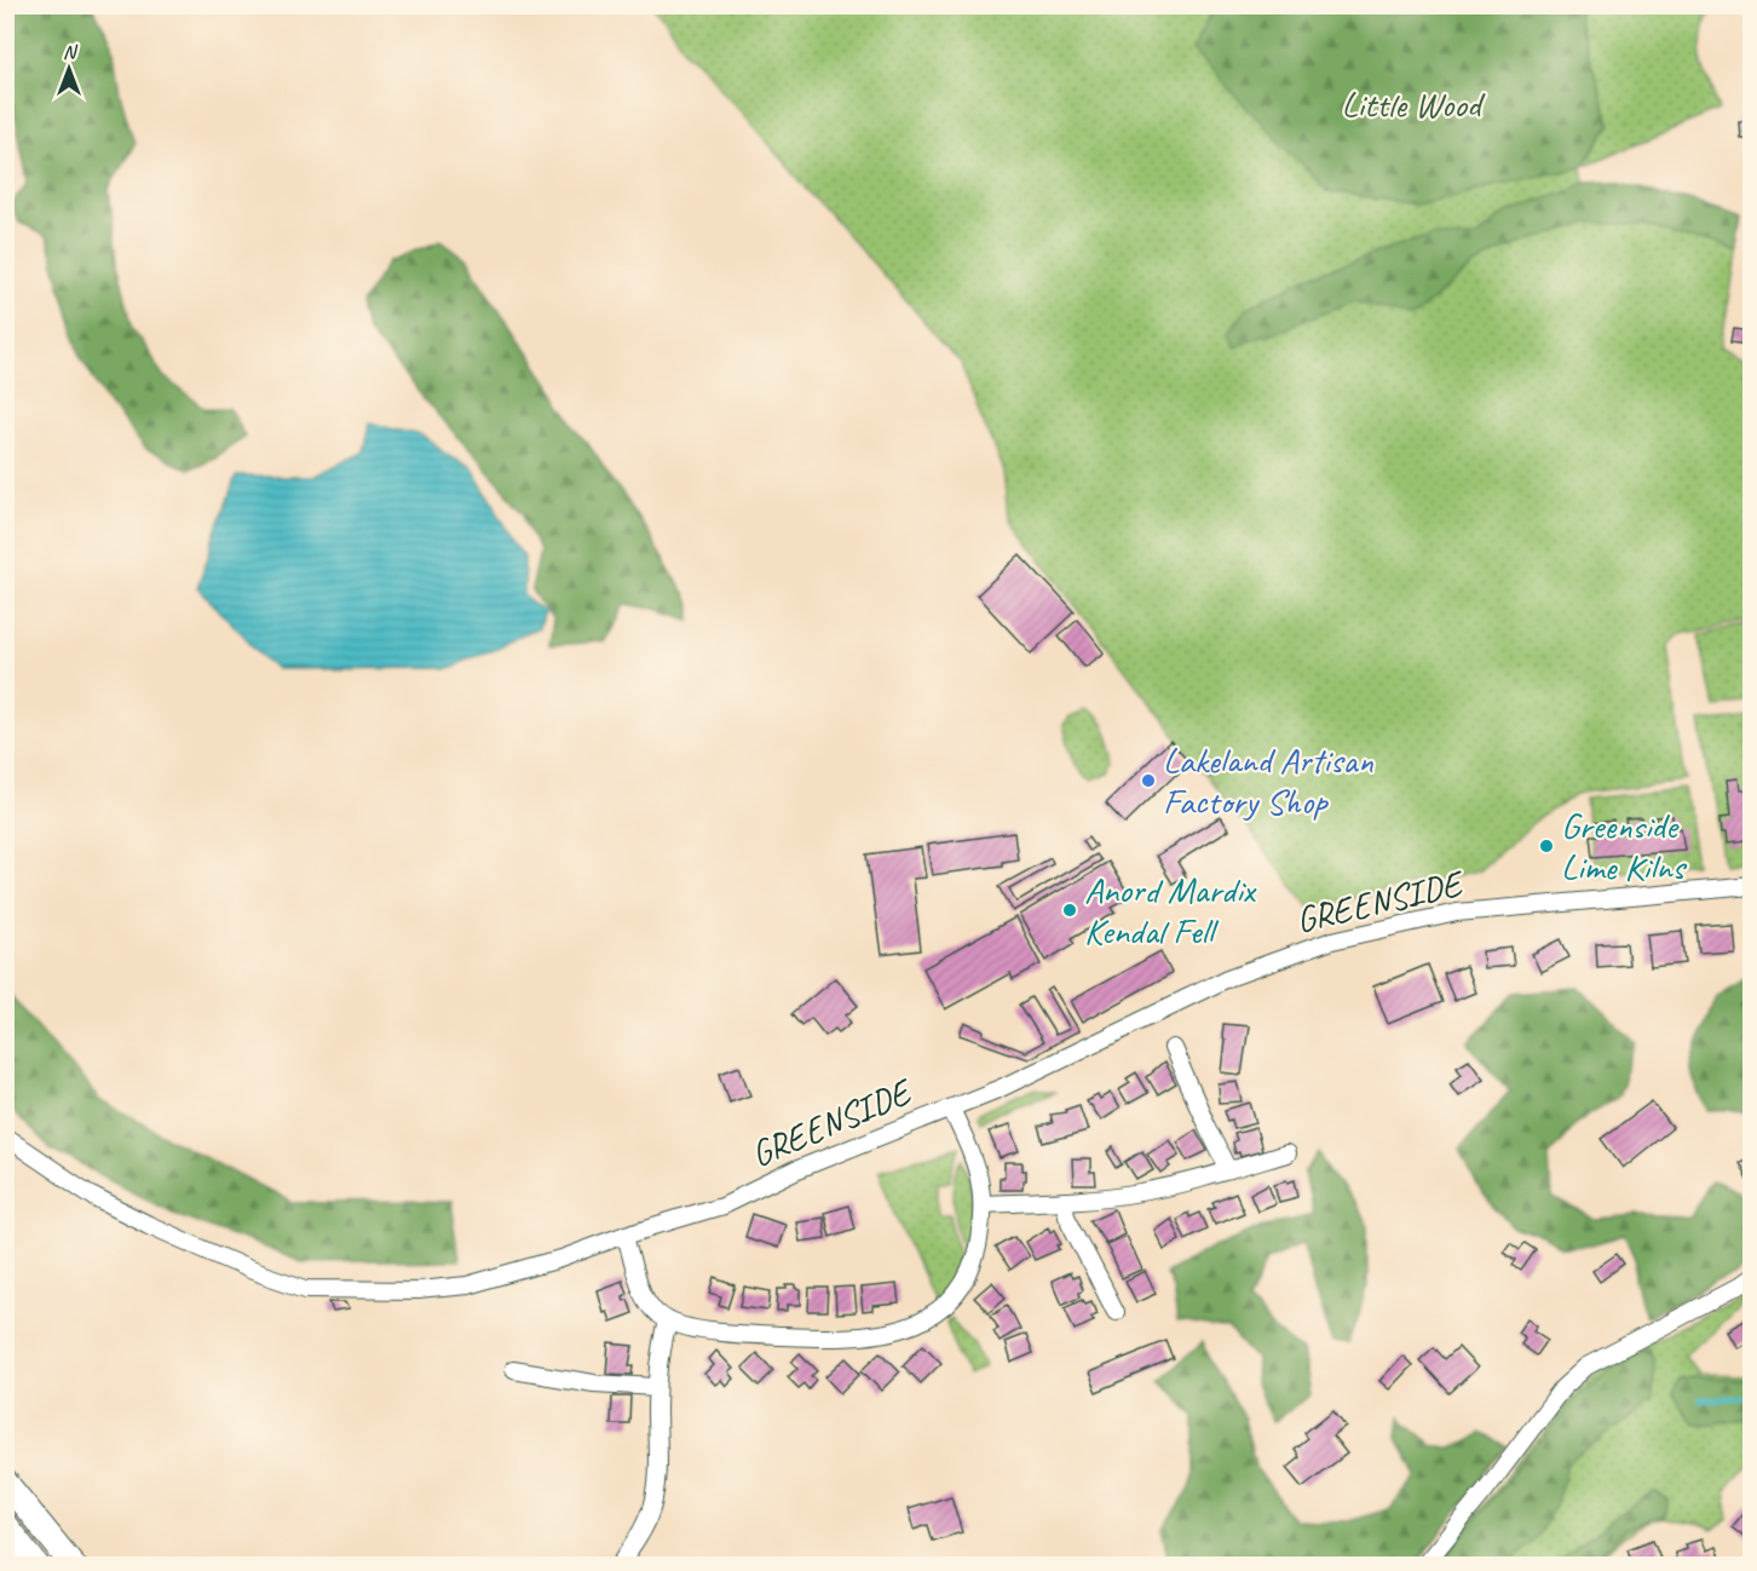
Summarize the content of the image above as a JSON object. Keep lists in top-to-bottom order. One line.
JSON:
{"streets":{"street":["GREENSIDE"]},"parks":["Little Wood"],"places":["Lakeland Artisan Factory Shop","Greenside Lime Kilns","Anord Mardix Kendal Fell"],"north":"top"}
